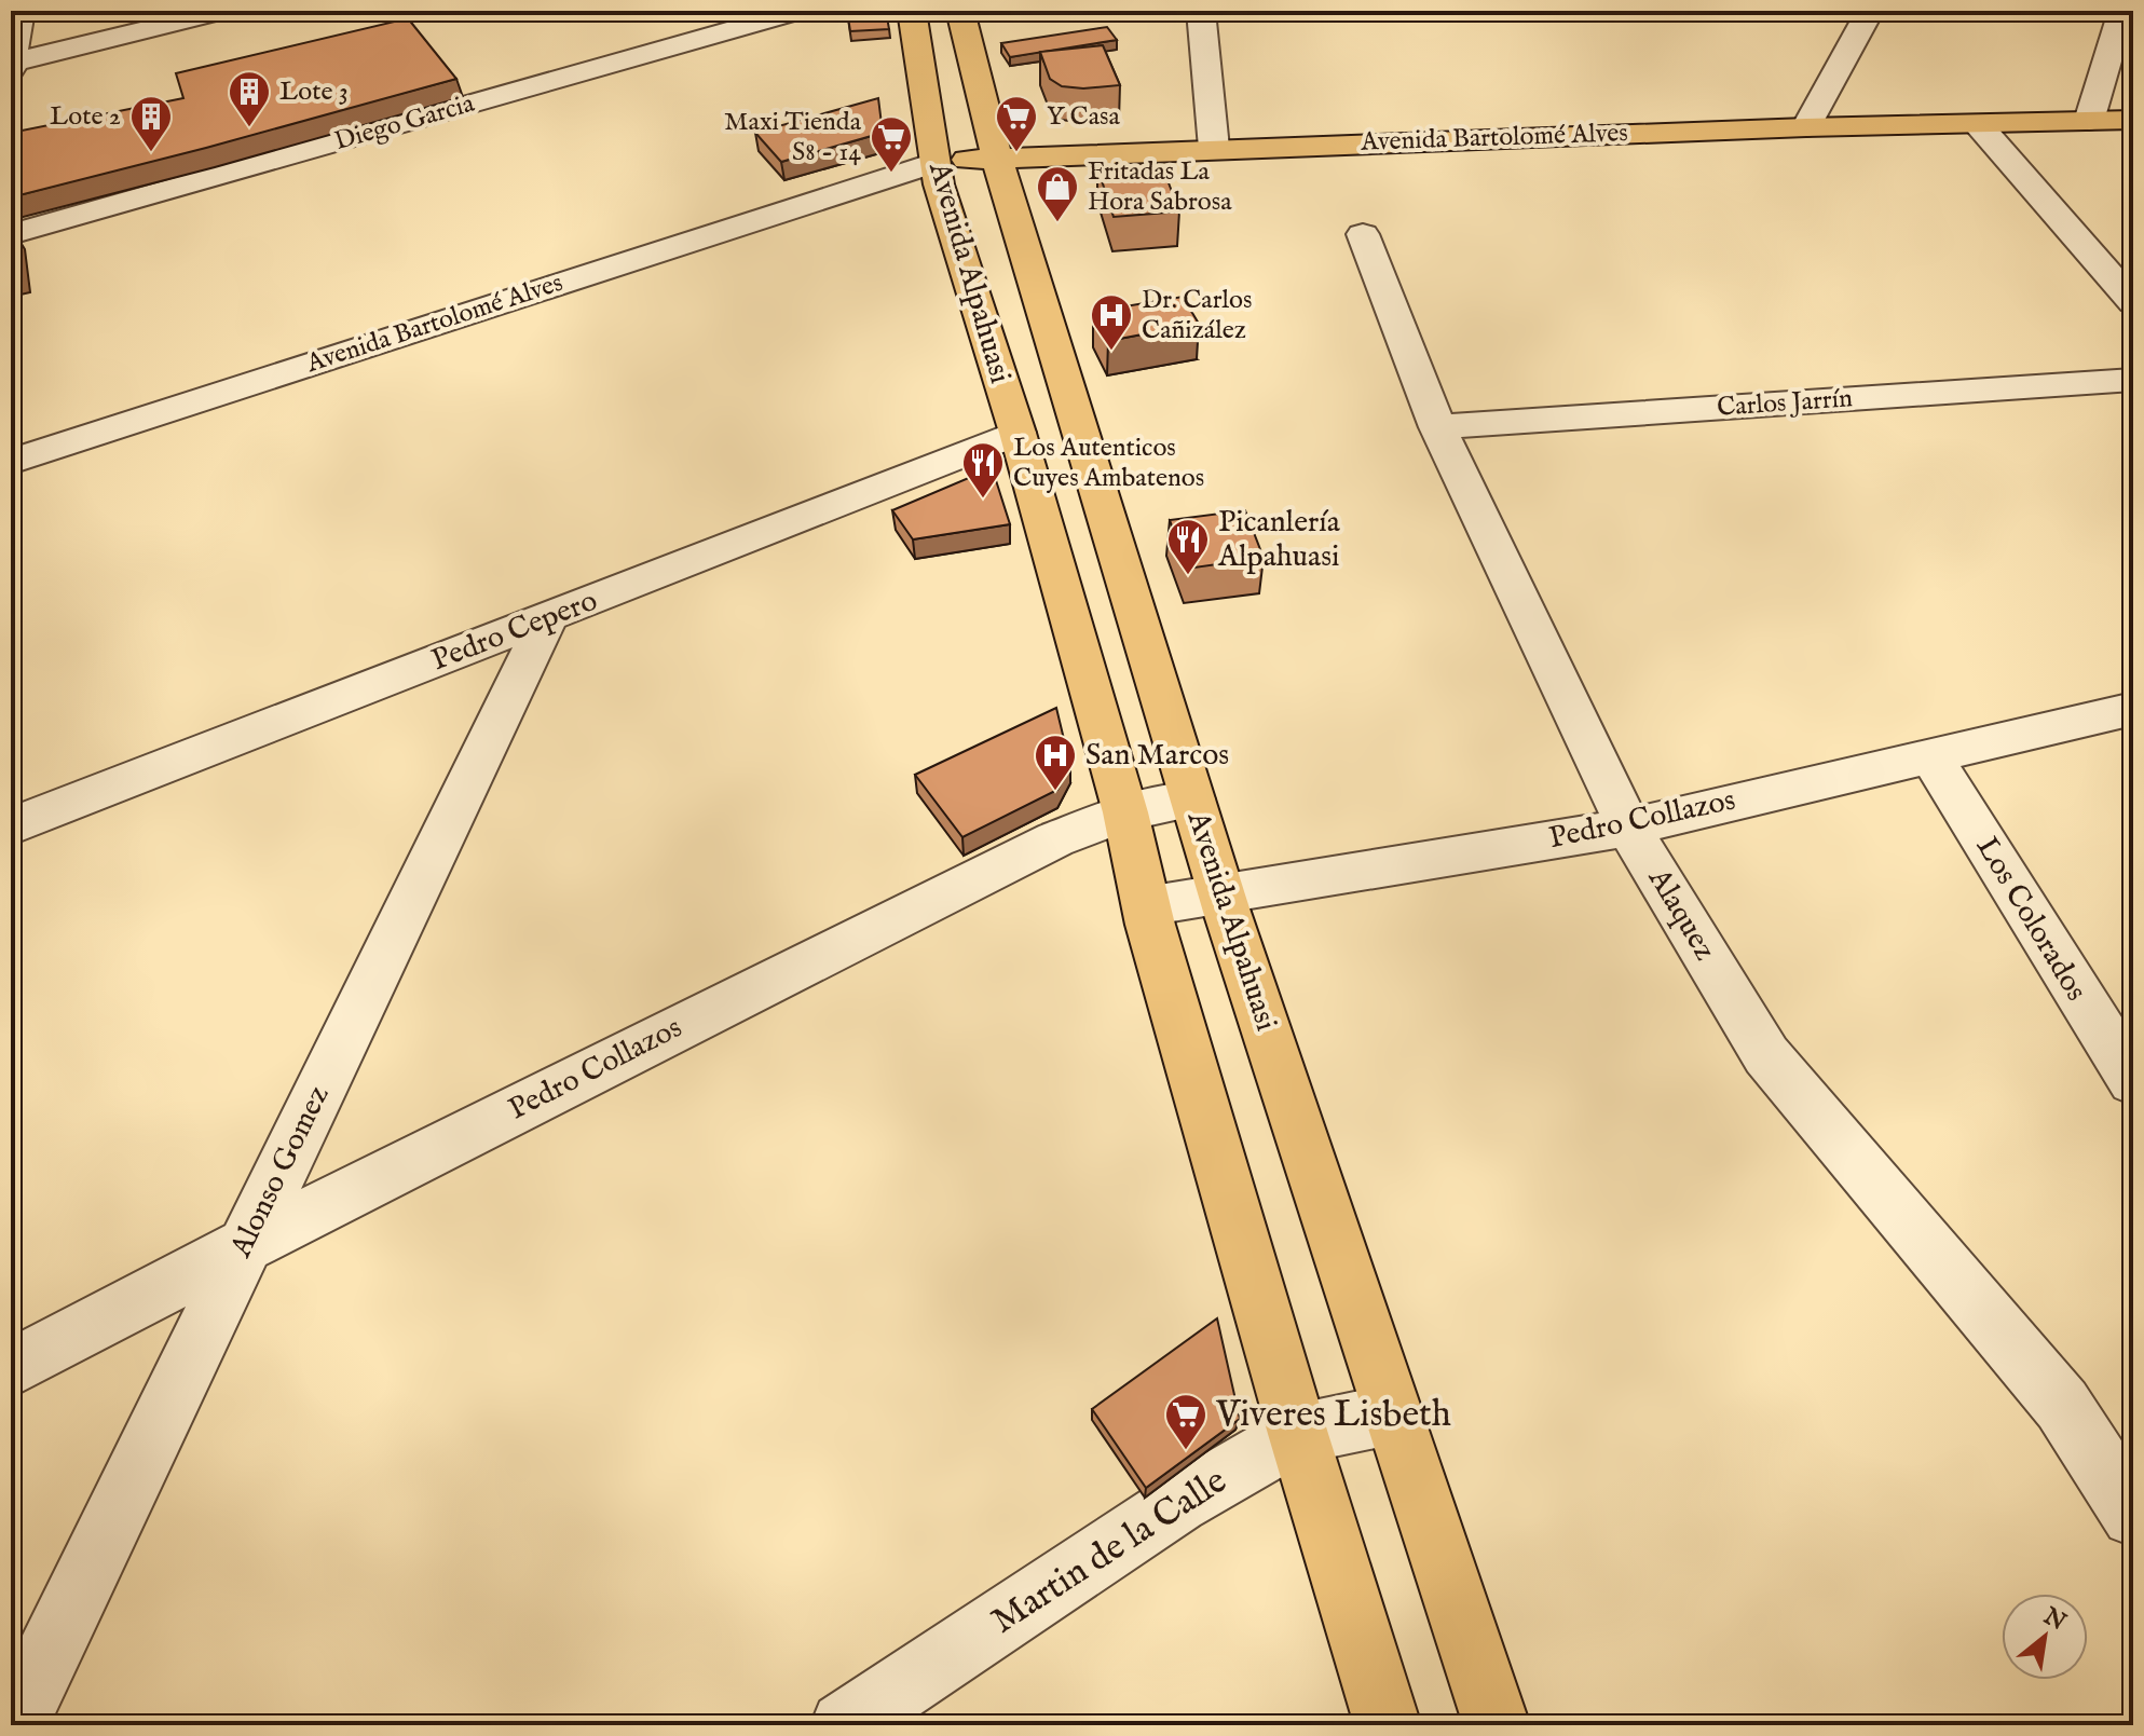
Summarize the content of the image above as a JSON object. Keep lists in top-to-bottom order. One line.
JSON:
{"streets":{"main road":["Avenida Bartolomé Alves","Avenida Alpahuasi"],"street":["Diego Garcia","Carlos Jarrín","Pedro Cepero","Pedro Collazos","Alaquez","Los Colorados","Alonso Gomez","Martin de la Calle"]},"crossings":[["Avenida Bartolomé Alves","Avenida Alpahuasi"],["Avenida Alpahuasi","Pedro Cepero"],["Avenida Alpahuasi","Pedro Collazos"],["Avenida Alpahuasi","Martin de la Calle"],["Carlos Jarrín","Alaquez"],["Pedro Cepero","Alonso Gomez"],["Pedro Collazos","Alaquez"],["Pedro Collazos","Los Colorados"],["Pedro Collazos","Alonso Gomez"]],"places":{"building":["Lote 3","Lote 2"],"supermarket":["Y Casa","Maxi Tienda S8 - 14","Viveres Lisbeth"],"shop":["Fritadas La Hora Sabrosa"],"hospital":["Dr. Carlos Cañizález","San Marcos"],"restaurant":["Los Autenticos Cuyes Ambatenos","Picanlería Alpahuasi"]},"north":"top right"}
